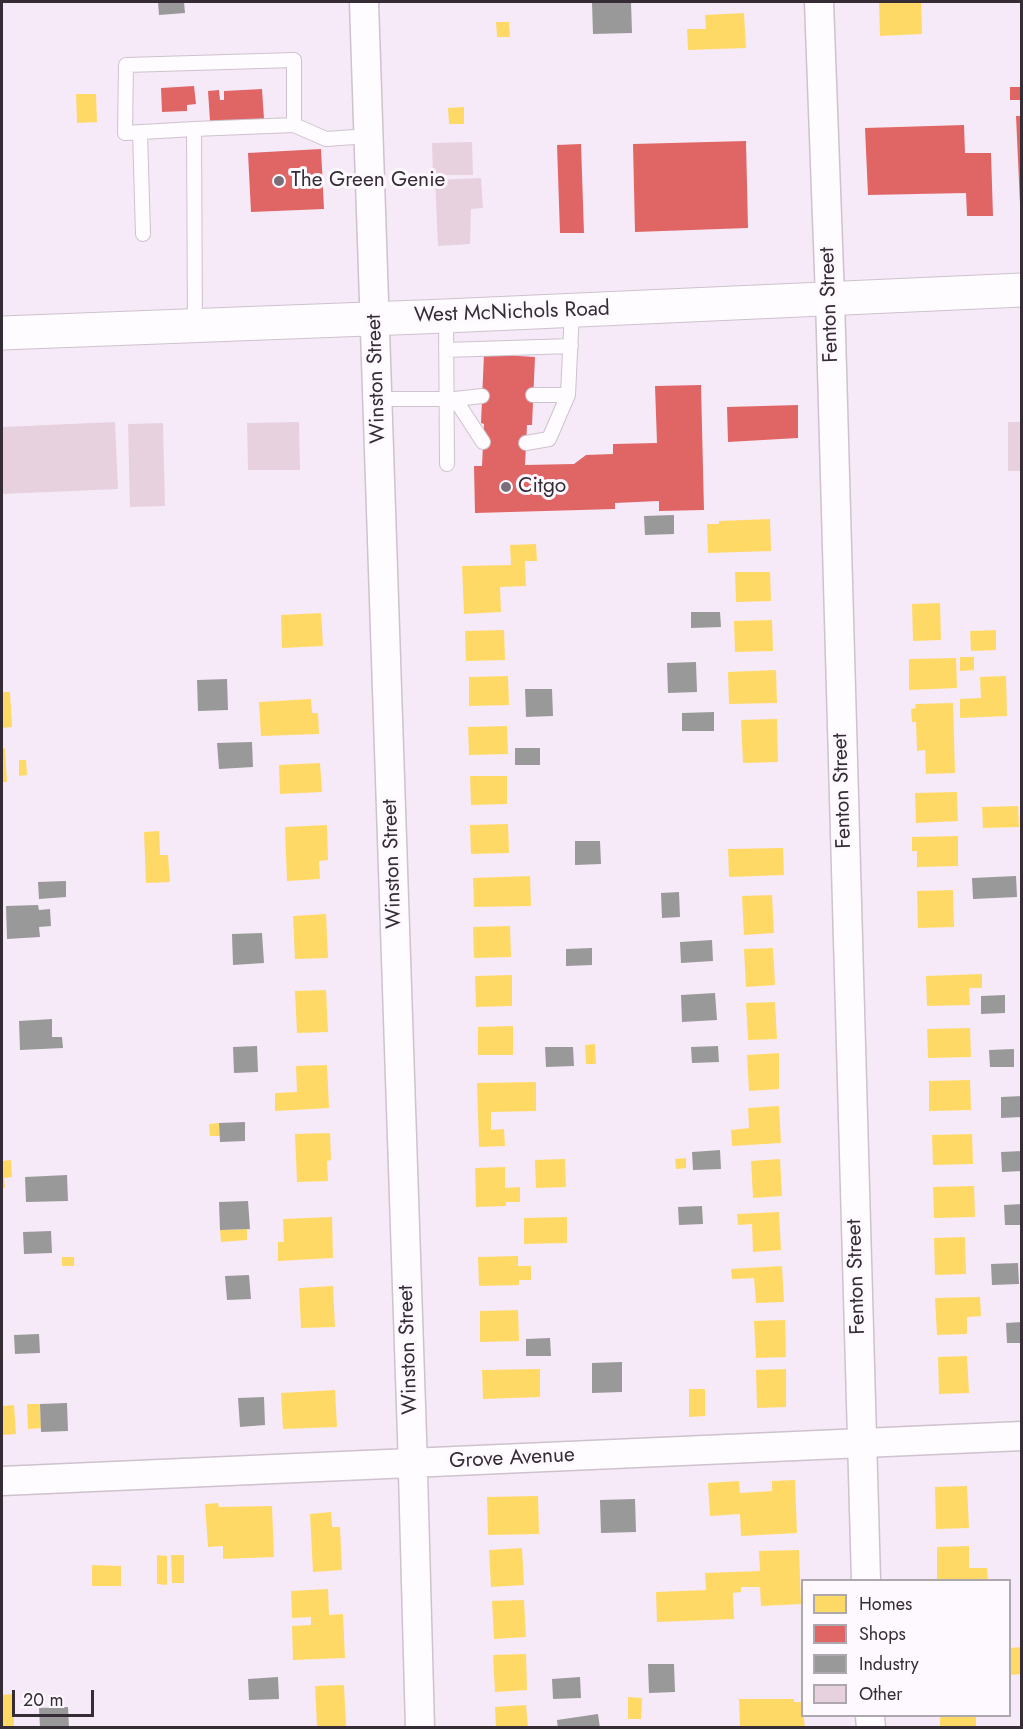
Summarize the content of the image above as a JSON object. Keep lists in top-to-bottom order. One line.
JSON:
{"streets":{"main road":["West McNichols Road"],"street":["Fenton Street","Winston Street","Grove Avenue"]},"crossings":[["Fenton Street","West McNichols Road"],["Fenton Street","Grove Avenue"],["West McNichols Road","Winston Street"],["Winston Street","Grove Avenue"]],"places":["The Green Genie","Citgo"],"legend":["Homes","Shops","Industry","Other"],"scale_bar":"20 m"}
